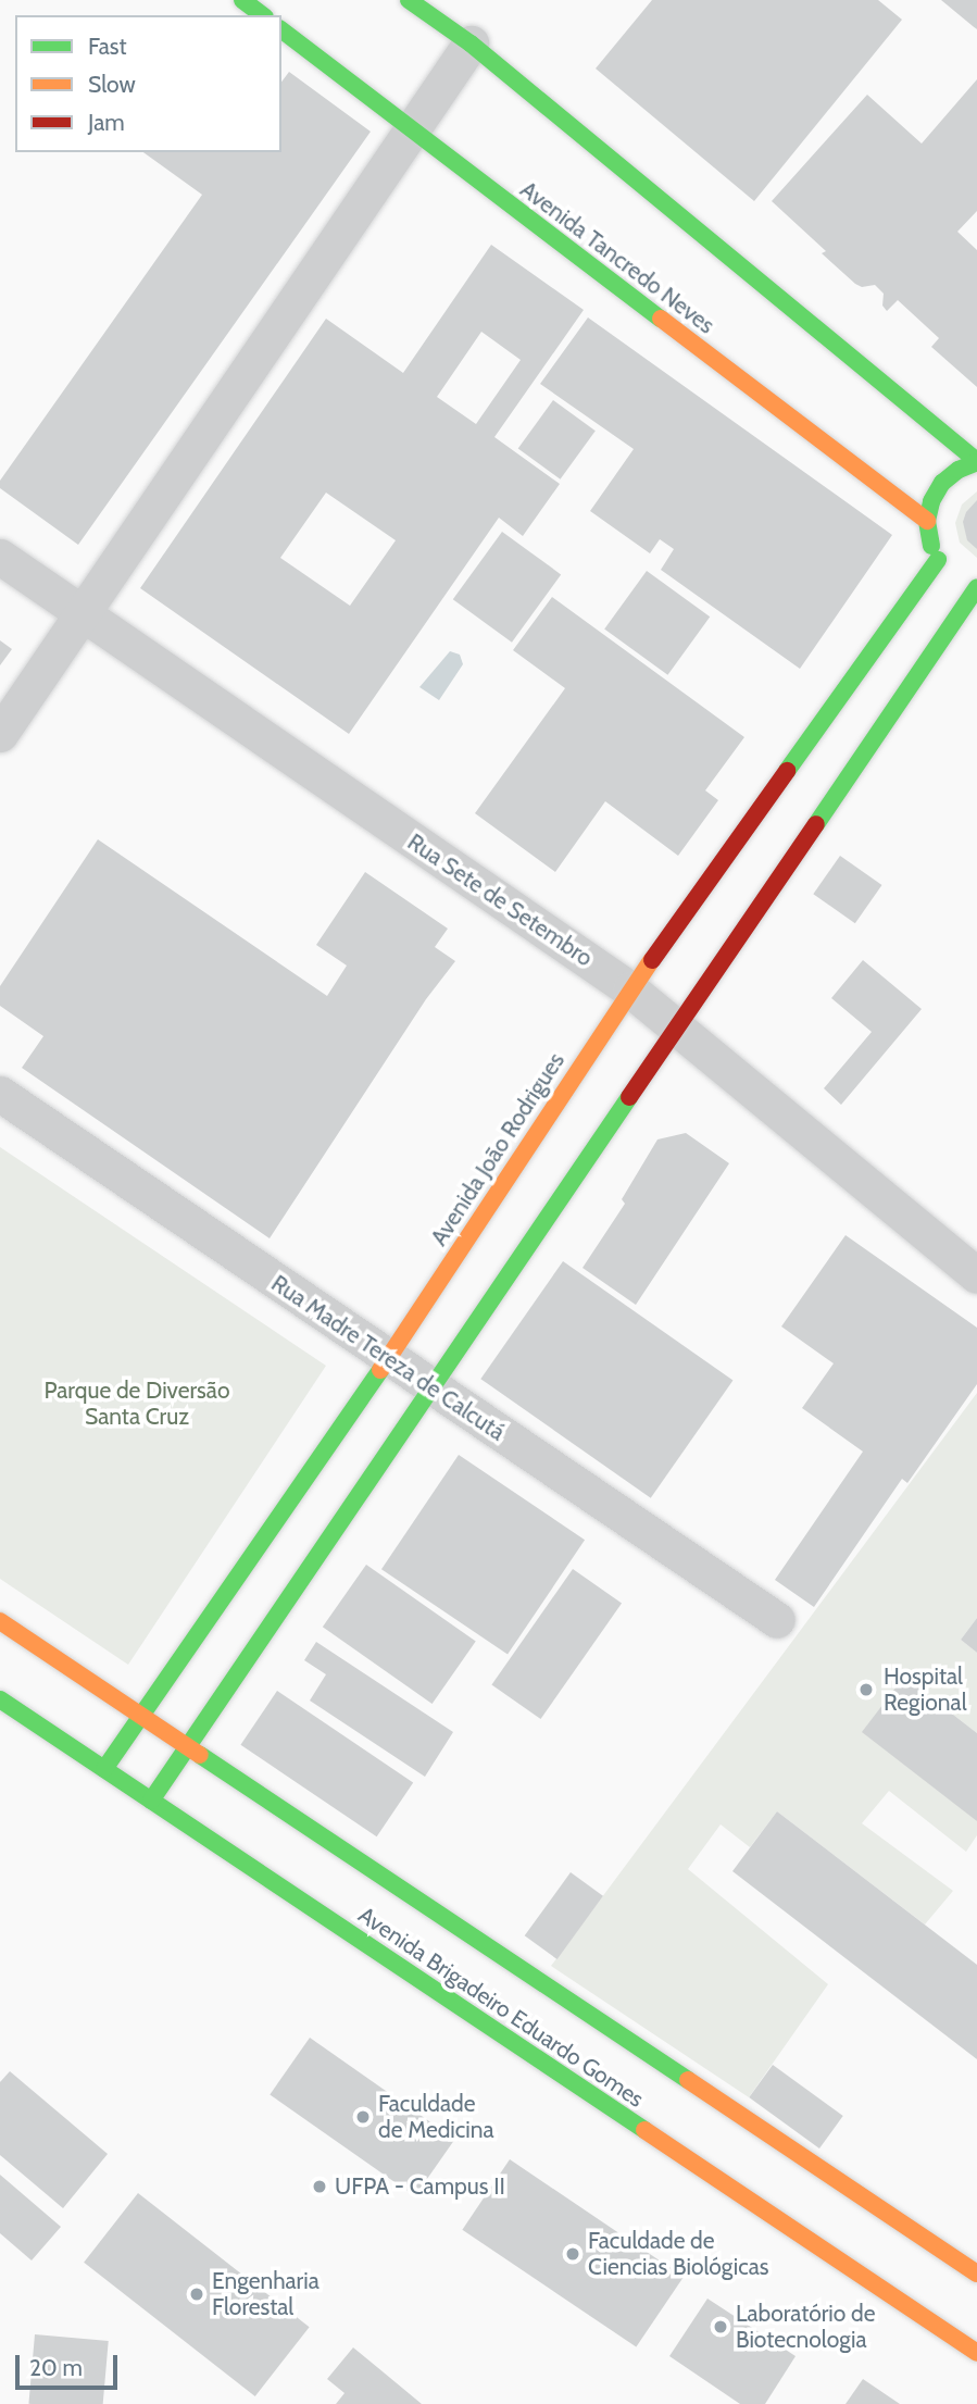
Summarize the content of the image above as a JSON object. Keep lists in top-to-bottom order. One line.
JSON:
{"streets":{"street":["Avenida Tancredo Neves","Rua Sete de Setembro","Avenida João Rodrigues","Rua Madre Tereza de Calcutá","Avenida Brigadeiro Eduardo Gomes"]},"crossings":[["Rua Sete de Setembro","Avenida João Rodrigues"],["Avenida João Rodrigues","Rua Madre Tereza de Calcutá"],["Avenida João Rodrigues","Avenida Brigadeiro Eduardo Gomes"]],"parks":["Parque de Diversão Santa Cruz"],"places":["Hospital Regional","Faculdade de Medicina","UFPA - Campus II","Faculdade de Ciencias Biológicas","Engenharia Florestal","Laboratório de Biotecnologia"],"legend":["Fast","Slow","Jam"],"scale_bar":"20 m"}
